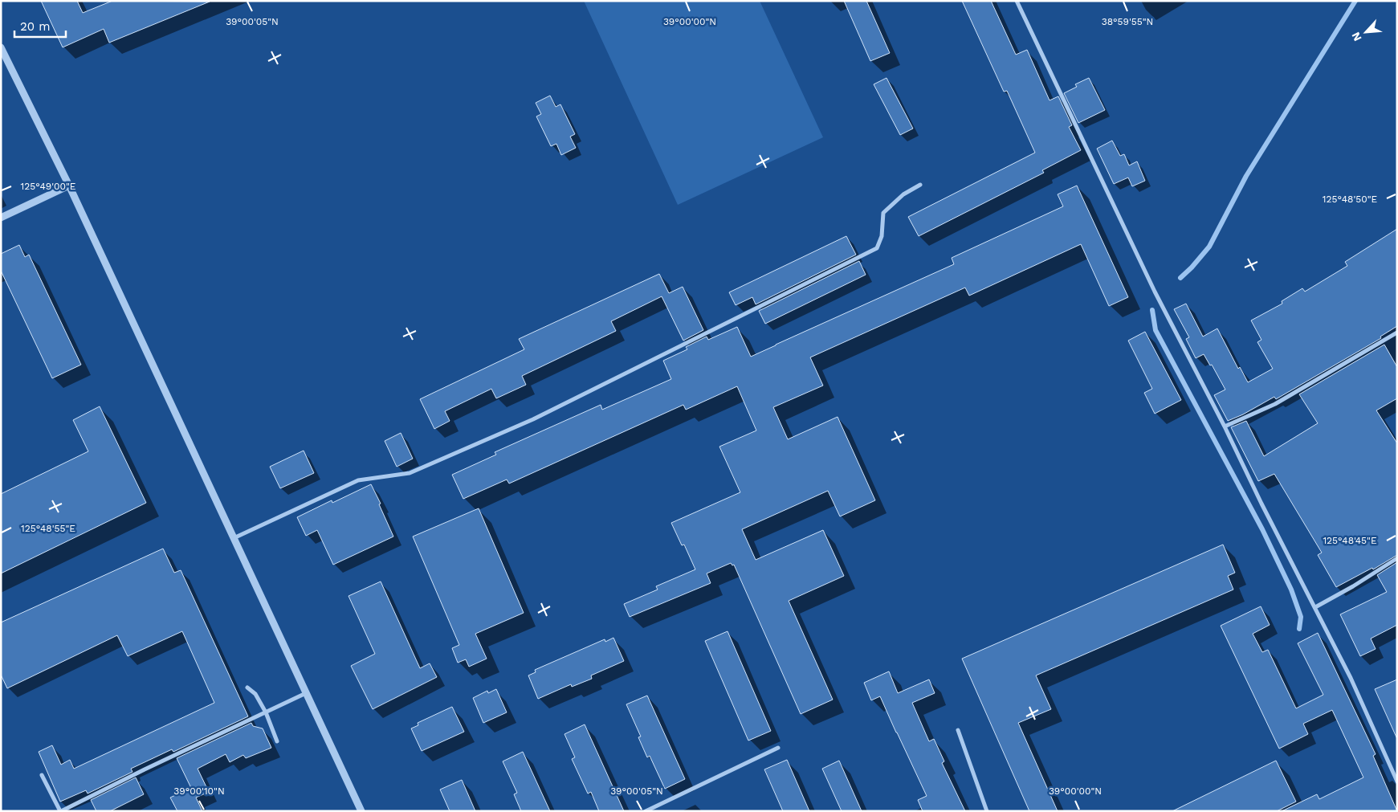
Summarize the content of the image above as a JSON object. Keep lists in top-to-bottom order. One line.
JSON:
{"scale_bar":"20 m","north":"bottom left","coordinates":["39°00'00\"N","38°59'55\"N","39°00'05\"N","125°49'00\"E","125°48'50\"E","125°48'55\"E","125°48'45\"E","39°00'10\"N"]}
